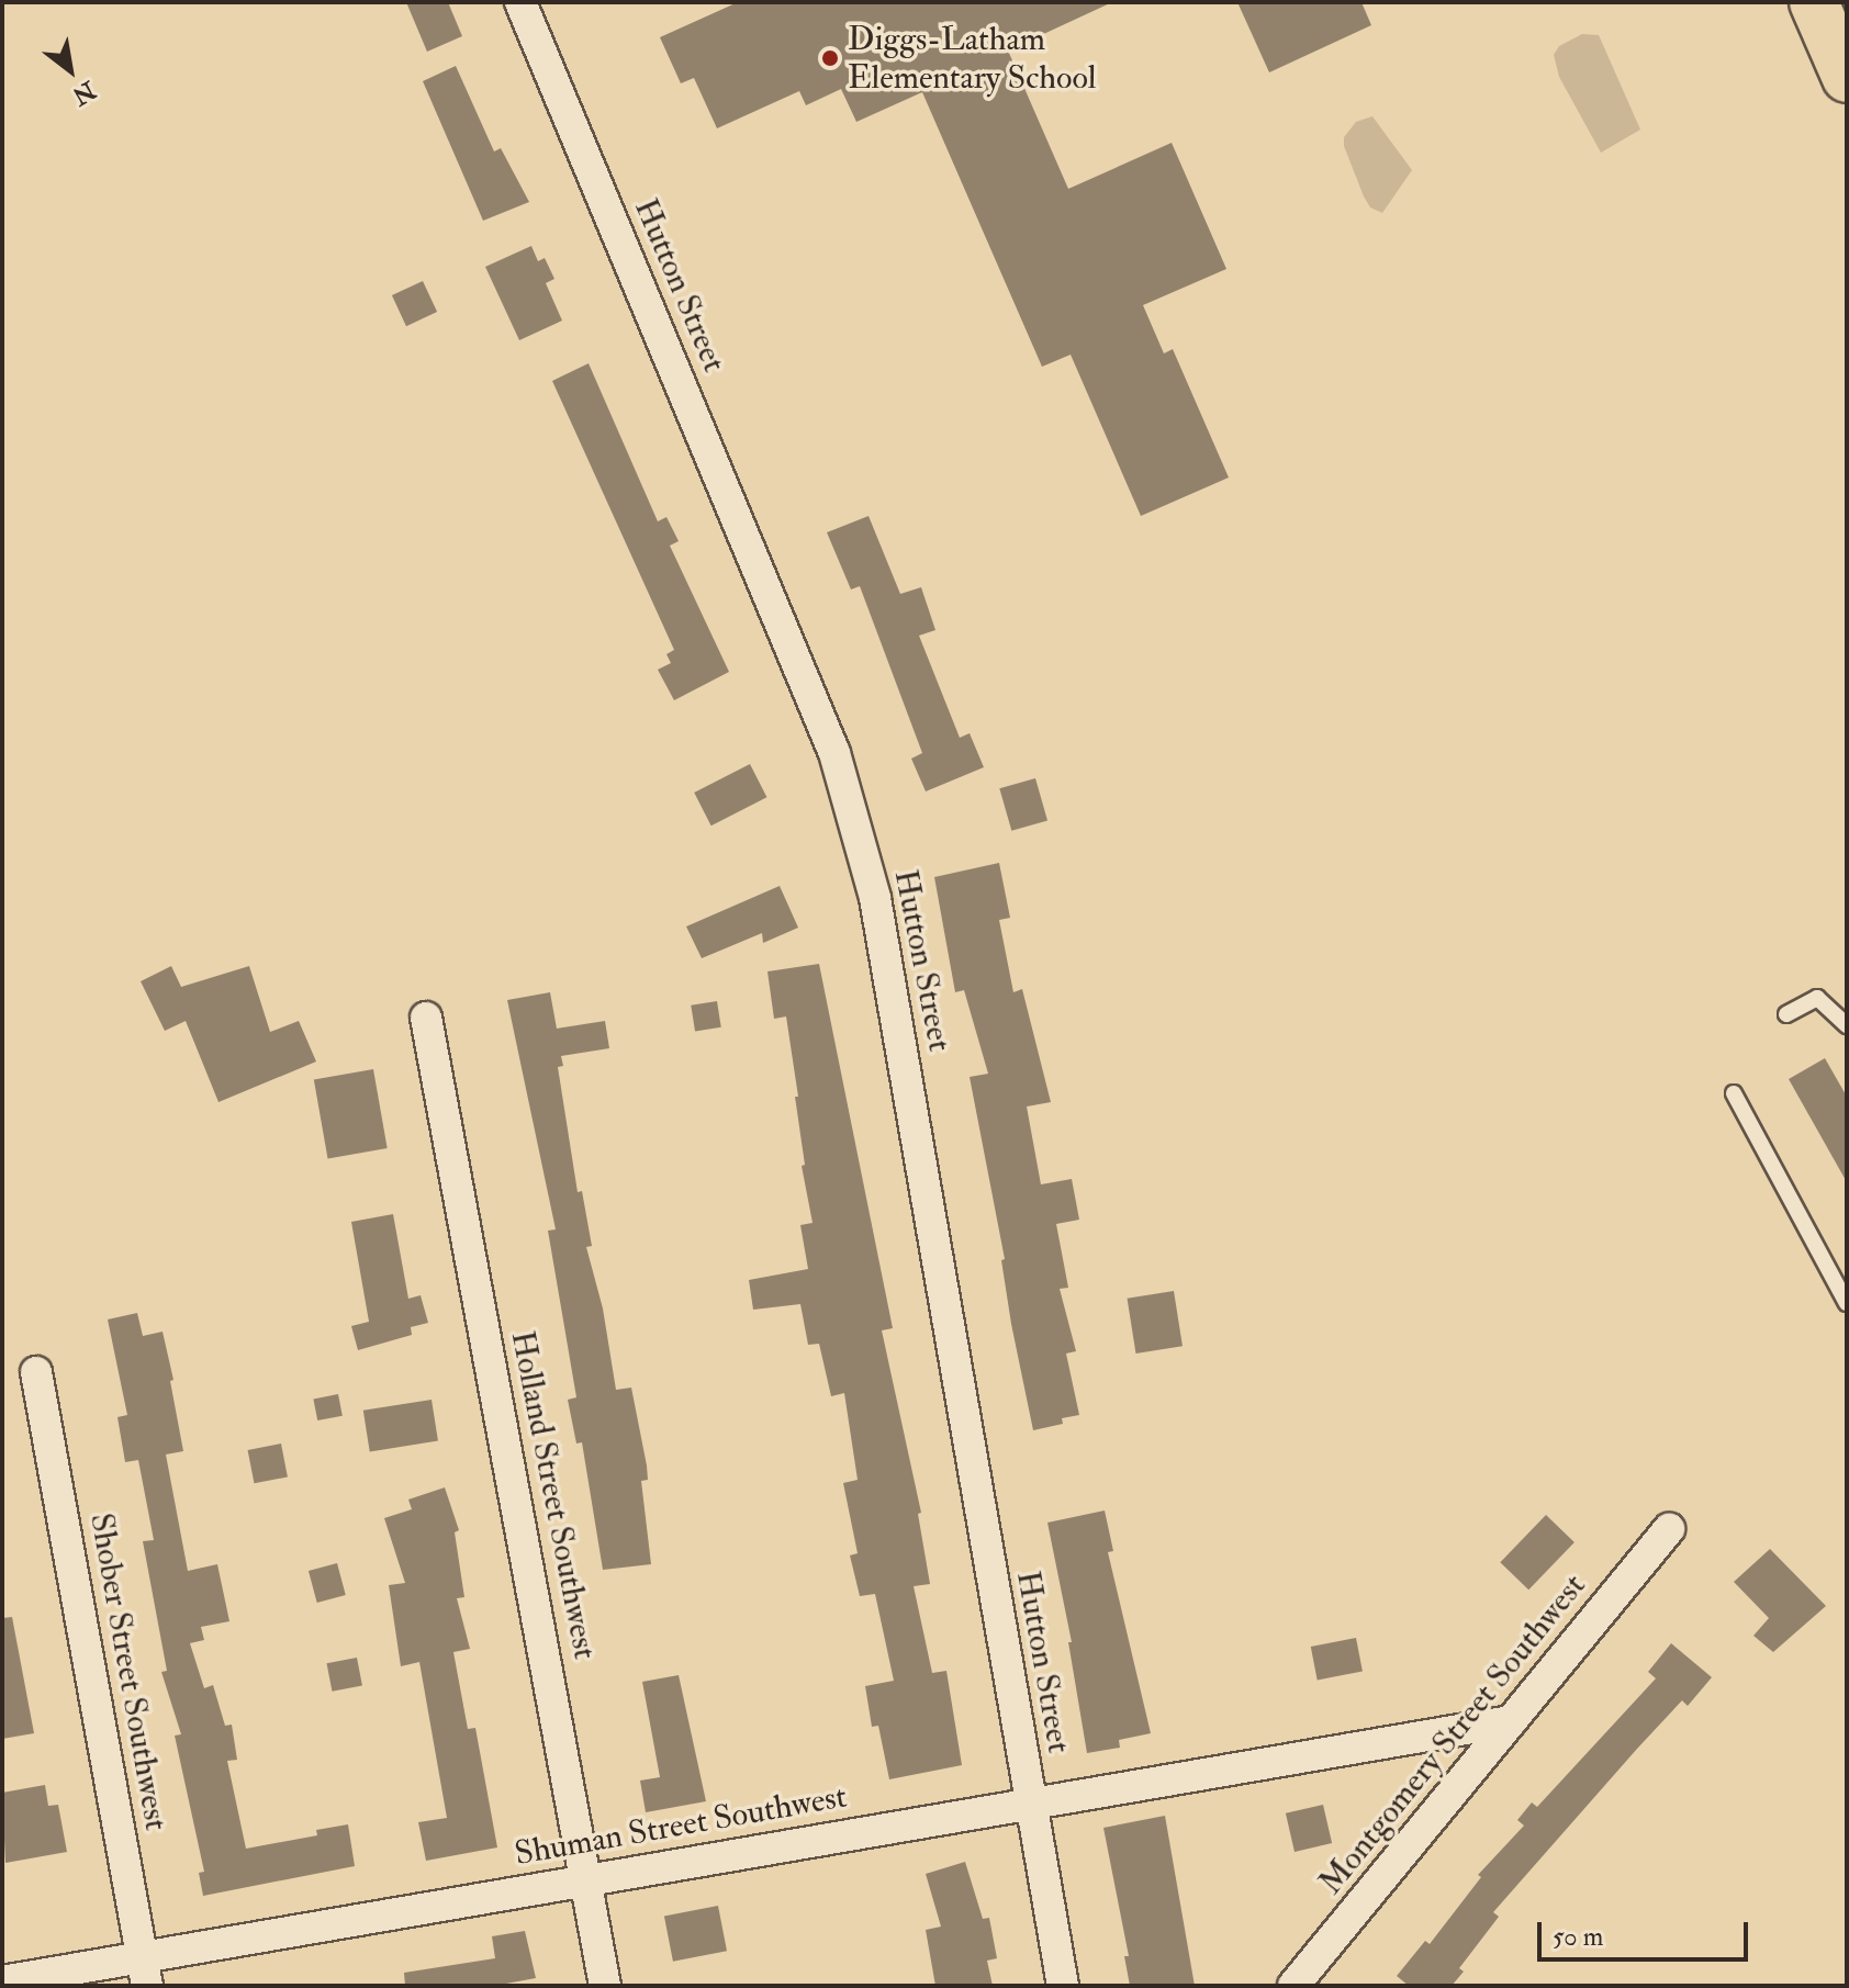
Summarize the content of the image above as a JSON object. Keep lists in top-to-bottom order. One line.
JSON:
{"streets":{"street":["Hutton Street","Holland Street Southwest","Shober Street Southwest","Montgomery Street Southwest","Shuman Street Southwest"]},"crossings":[["Hutton Street","Shuman Street Southwest"],["Holland Street Southwest","Shuman Street Southwest"],["Shober Street Southwest","Shuman Street Southwest"],["Montgomery Street Southwest","Shuman Street Southwest"]],"places":["Diggs-Latham Elementary School"],"scale_bar":"50 m","north":"bottom right"}
